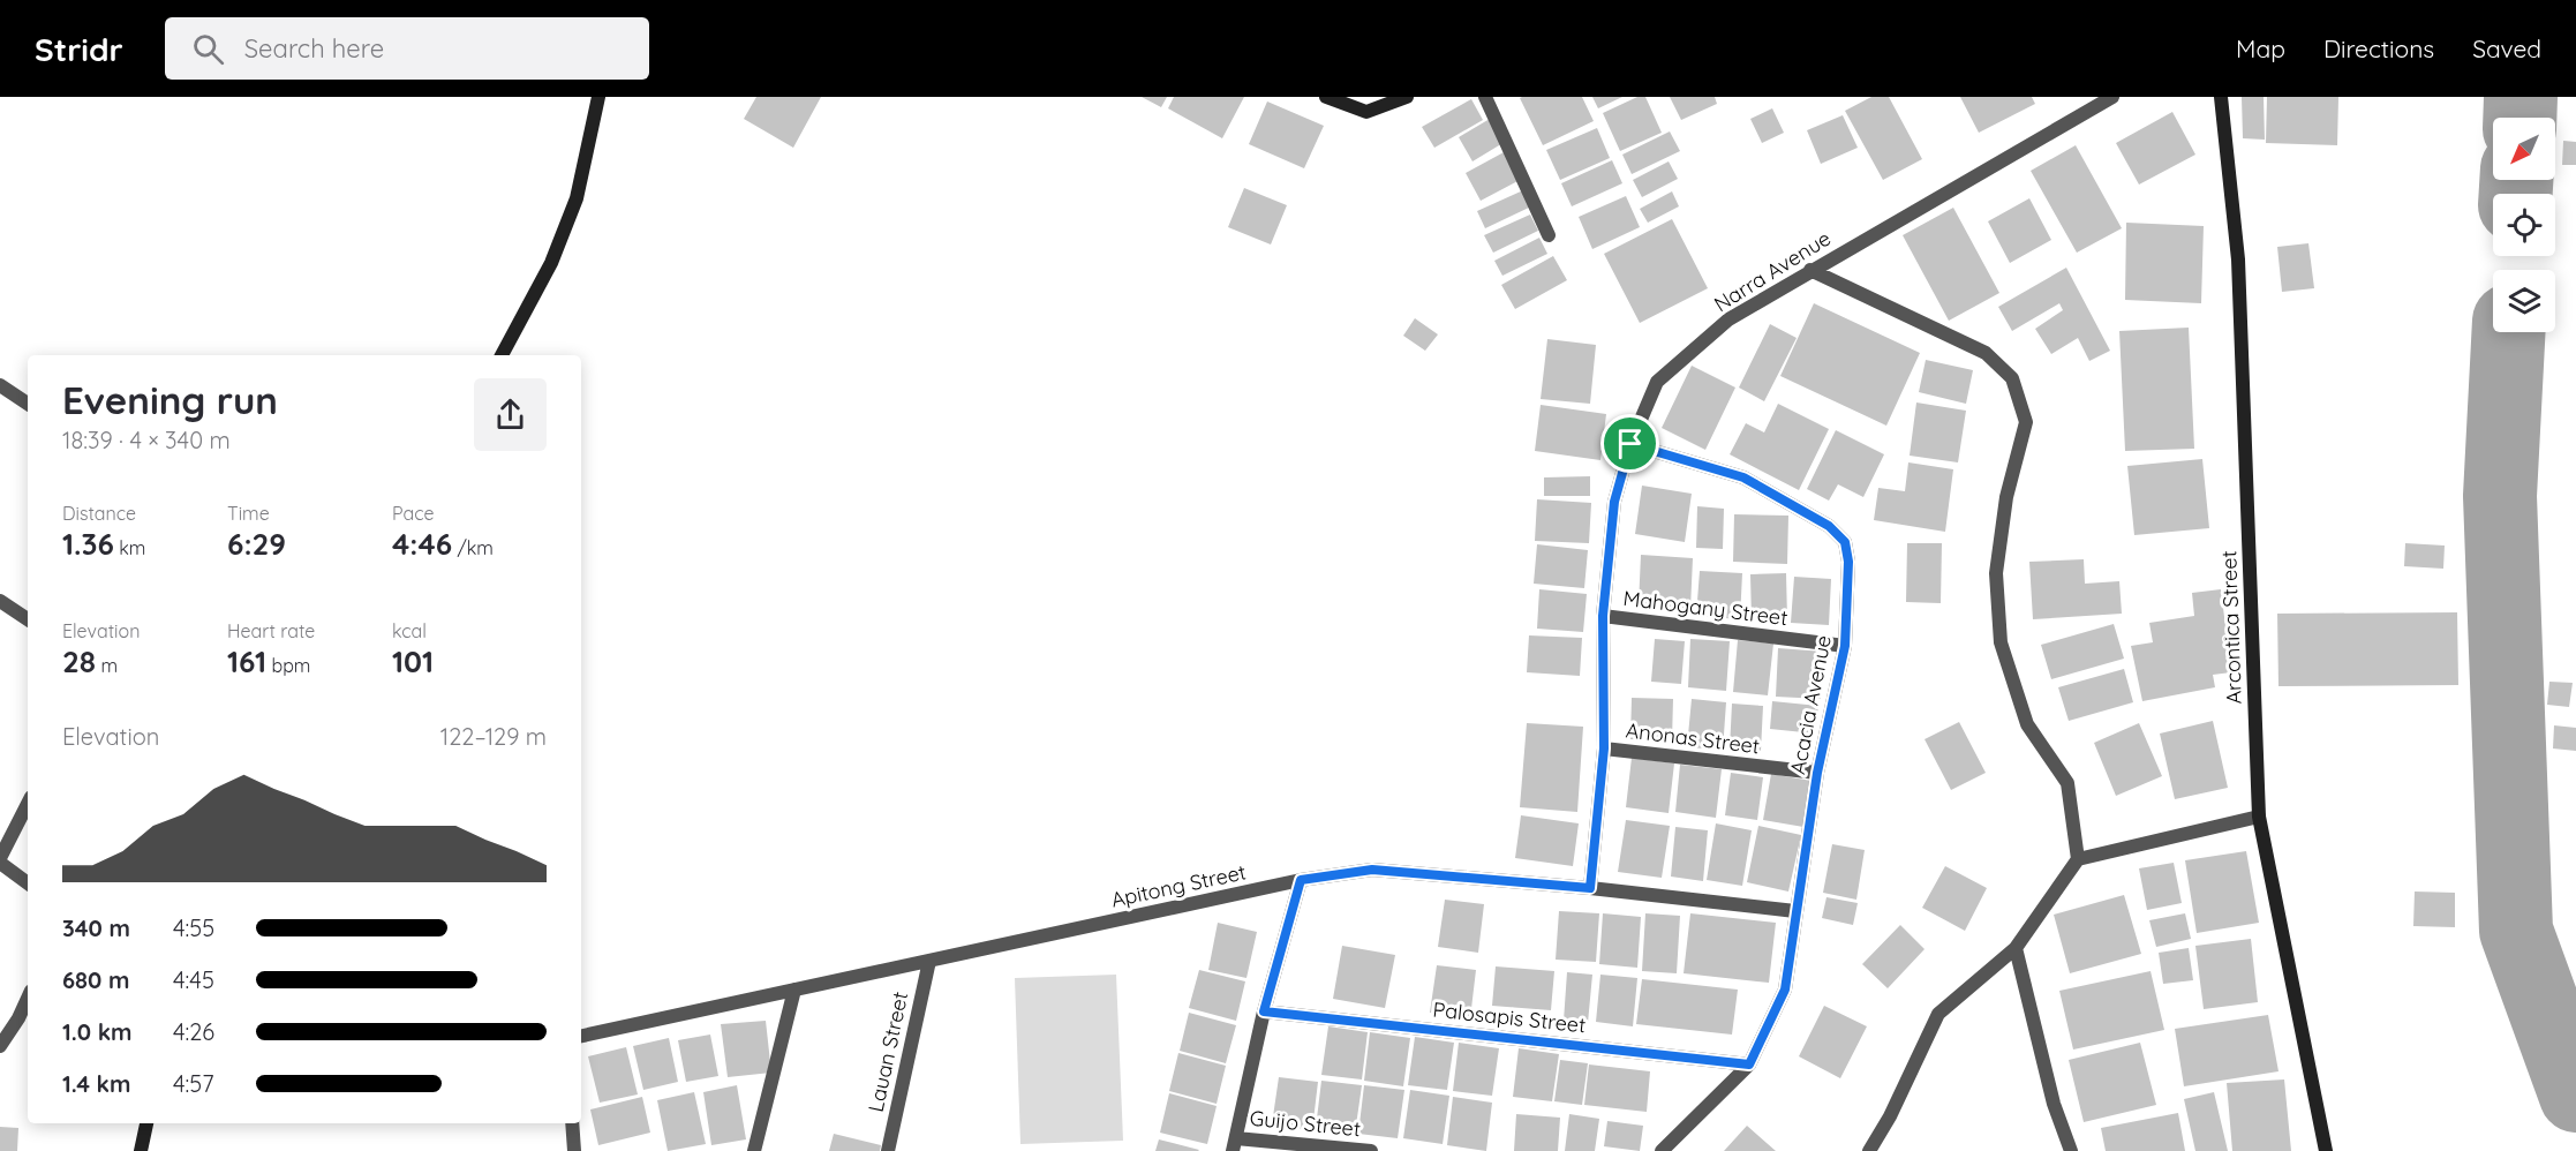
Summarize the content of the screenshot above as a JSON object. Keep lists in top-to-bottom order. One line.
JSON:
{"streets":{"street":["Narra Avenue","Mahogany Street","Arcontica Street","Acacia Avenue","Anonas Street","Apitong Street","Palosapis Street","Lauan Street","Guijo Street"]},"crossings":[["Narra Avenue","Mahogany Street"],["Narra Avenue","Acacia Avenue"],["Narra Avenue","Anonas Street"],["Narra Avenue","Apitong Street"],["Mahogany Street","Acacia Avenue"],["Acacia Avenue","Anonas Street"],["Acacia Avenue","Apitong Street"],["Acacia Avenue","Palosapis Street"],["Apitong Street","Lauan Street"]],"north":"bottom left","page":{"header":"Stridr","search":"Search here","nav":["Map","Directions","Saved"],"heading":["Evening run","18:39 · 4 × 340 m"],"stats":[["Distance","1.36 km"],["Time","6:29"],["Pace","4:46 /km"],["Elevation","28 m"],["Heart rate","161 bpm"],["kcal","101"]],"chart":["Elevation","122–129 m"],"list":[{"name":"340 m","note":"4:55"},{"name":"680 m","note":"4:45"},{"name":"1.0 km","note":"4:26"},{"name":"1.4 km","note":"4:57"}]}}
